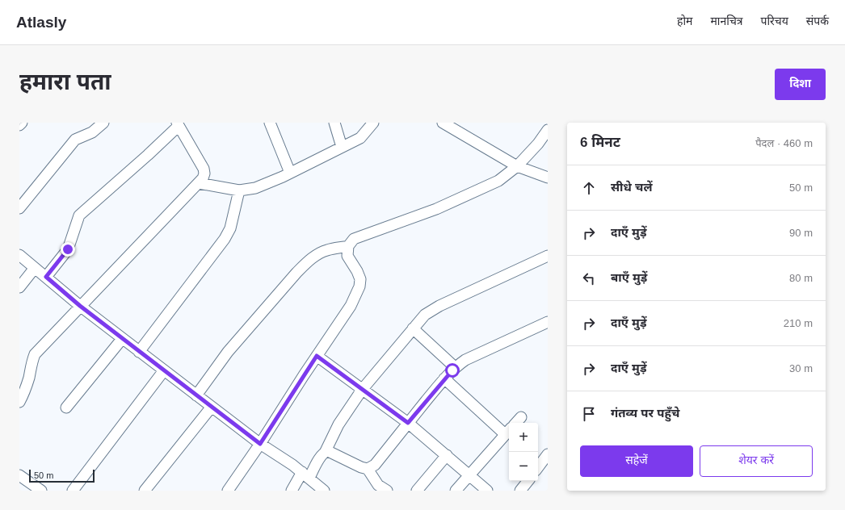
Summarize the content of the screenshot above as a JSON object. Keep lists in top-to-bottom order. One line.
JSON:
{"scale_bar":"50 m","page":{"header":"Atlasly","nav":["होम","मानचित्र","परिचय","संपर्क"],"buttons":["दिशा",["सहेजें","शेयर करें"]],"title":"हमारा पता","heading":["6 मिनट","पैदल · 460 m"],"list":[["सीधे चलें","50 m"],["दाएँ मुड़ें","90 m"],["बाएँ मुड़ें","80 m"],["दाएँ मुड़ें","210 m"],["दाएँ मुड़ें","30 m"],"गंतव्य पर पहुँचे"],"map_buttons":["+","−"],"scale":"50 m"}}
